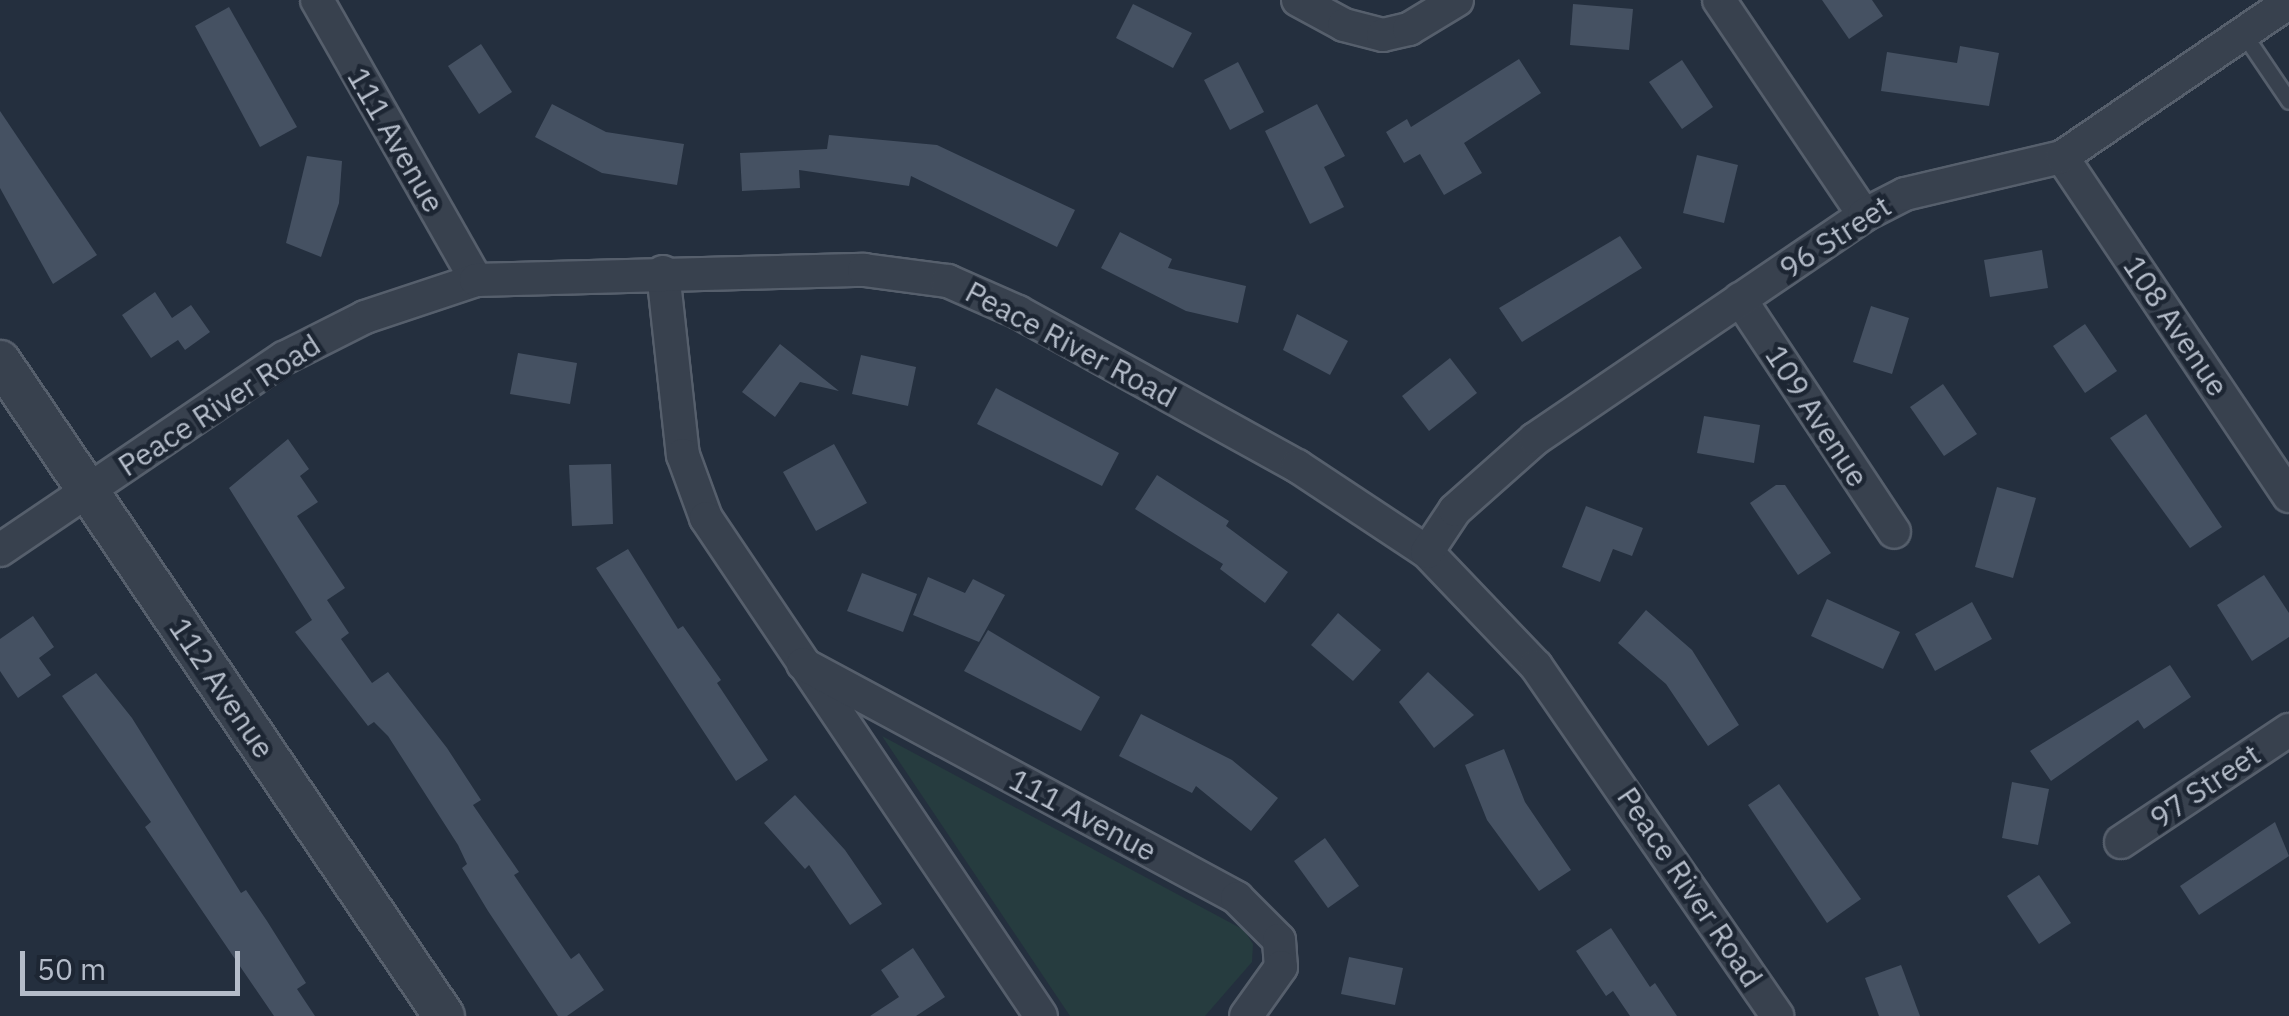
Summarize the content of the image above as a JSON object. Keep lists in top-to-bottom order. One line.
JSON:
{"streets":{"street":["111 Avenue","96 Street","108 Avenue","Peace River Road","109 Avenue","112 Avenue","97 Street"]},"crossings":[["111 Avenue","Peace River Road"],["96 Street","108 Avenue"],["96 Street","Peace River Road"],["96 Street","109 Avenue"],["Peace River Road","112 Avenue"]],"scale_bar":"50 m"}
